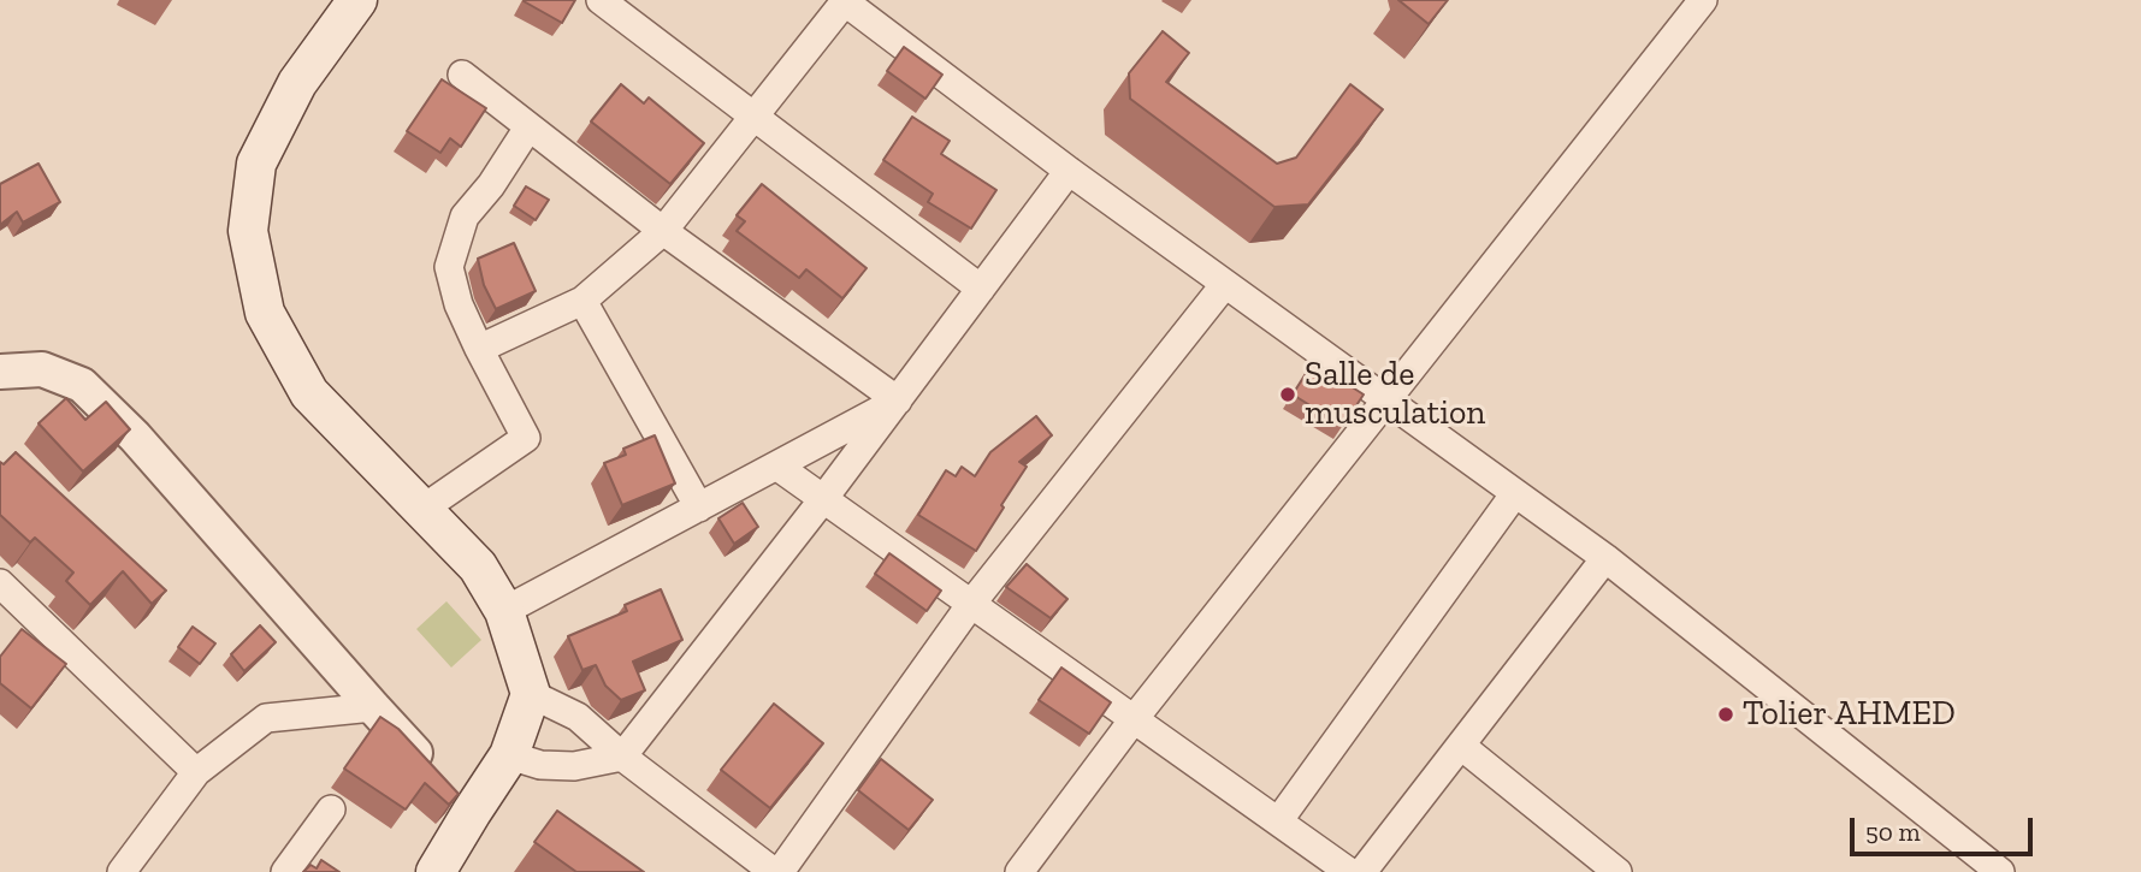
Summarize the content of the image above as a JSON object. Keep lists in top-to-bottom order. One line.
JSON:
{"places":["Salle de musculation","Tolier AHMED"],"scale_bar":"50 m"}
